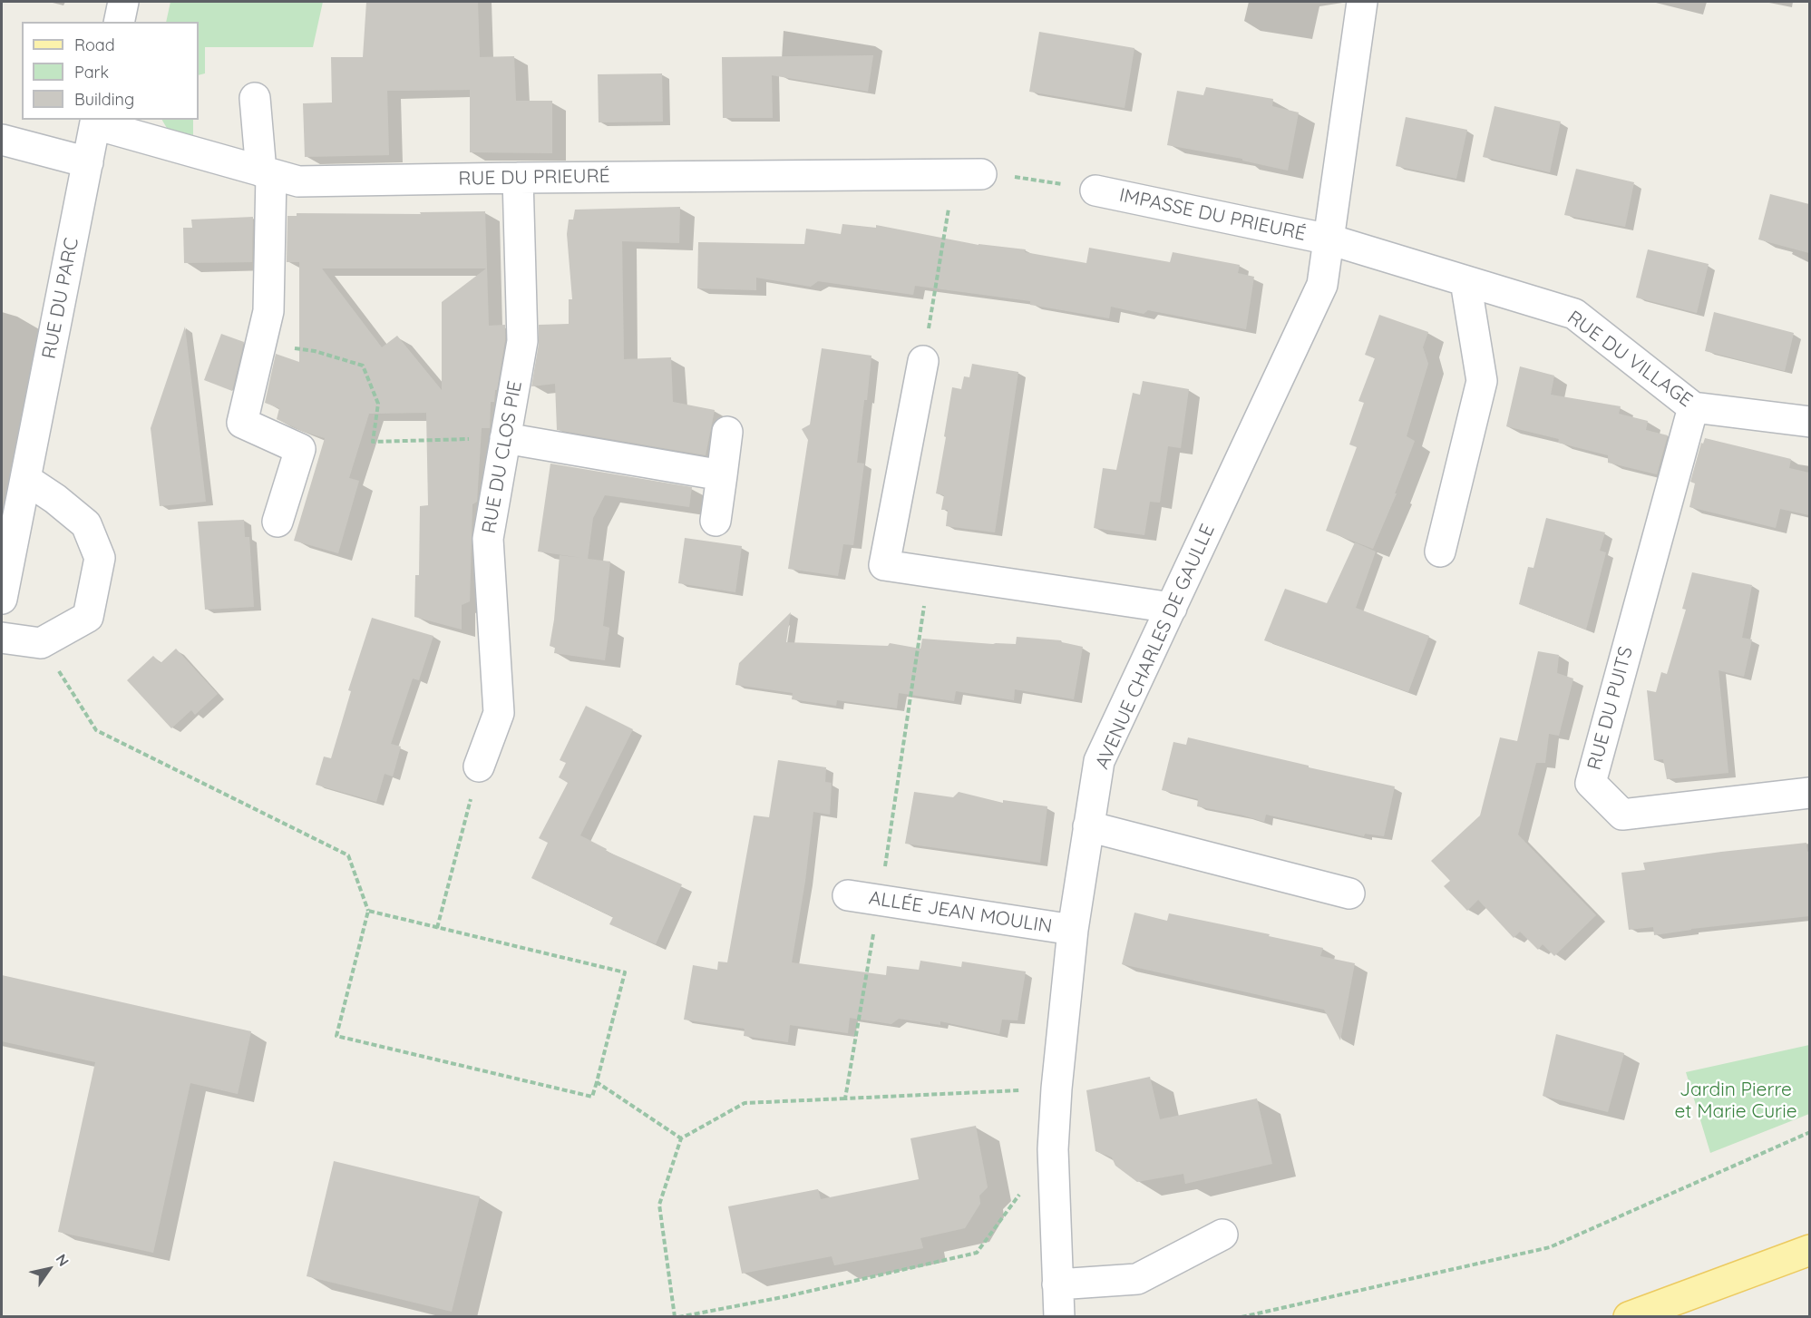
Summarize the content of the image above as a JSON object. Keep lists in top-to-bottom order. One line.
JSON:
{"streets":{"street":["RUE DU PRIEURÉ","IMPASSE DU PRIEURÉ","RUE DU PARC","RUE DU VILLAGE","RUE DU CLOS PIE","AVENUE CHARLES DE GAULLE","RUE DU PUITS","ALLÉE JEAN MOULIN"]},"crossings":[["RUE DU PRIEURÉ","RUE DU PARC"],["RUE DU PRIEURÉ","RUE DU CLOS PIE"],["IMPASSE DU PRIEURÉ","RUE DU VILLAGE"],["IMPASSE DU PRIEURÉ","AVENUE CHARLES DE GAULLE"],["RUE DU VILLAGE","AVENUE CHARLES DE GAULLE"],["RUE DU VILLAGE","RUE DU PUITS"],["AVENUE CHARLES DE GAULLE","ALLÉE JEAN MOULIN"]],"parks":["Jardin Pierre et Marie Curie"],"legend":["Road","Park","Building"],"north":"top right"}
